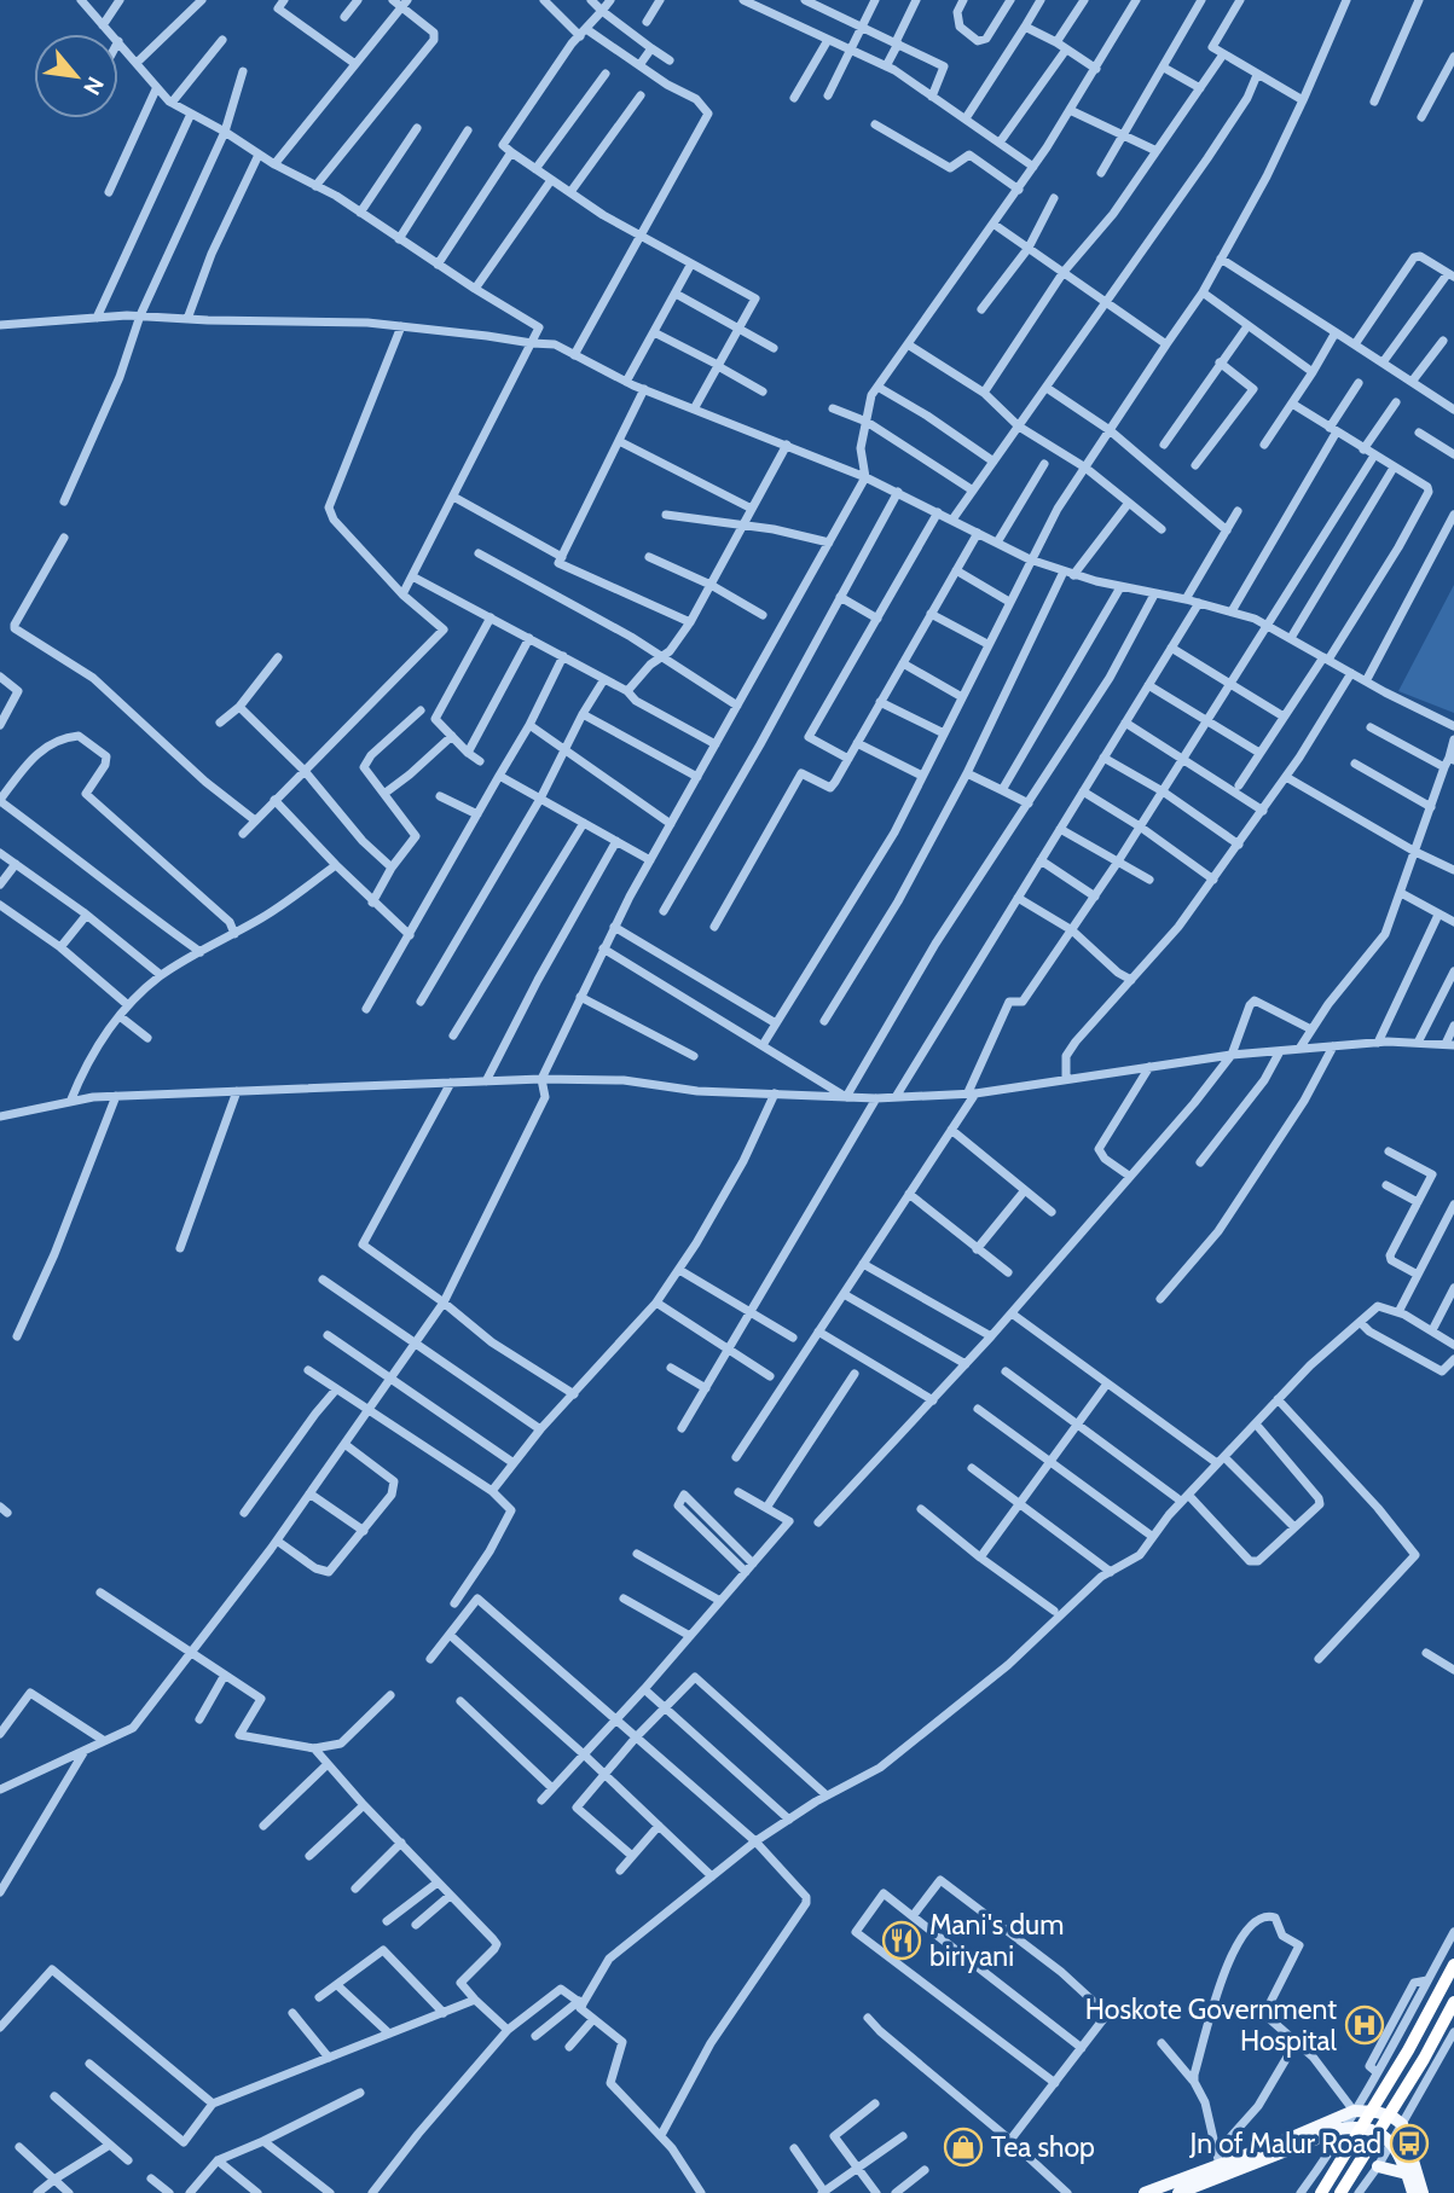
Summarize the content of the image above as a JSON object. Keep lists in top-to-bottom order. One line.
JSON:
{"places":{"restaurant":["Mani's dum biriyani"],"hospital":["Hoskote Government Hospital"],"bus stop":["Jn of Malur Road"],"shop":["Tea shop"]},"north":"bottom right"}
